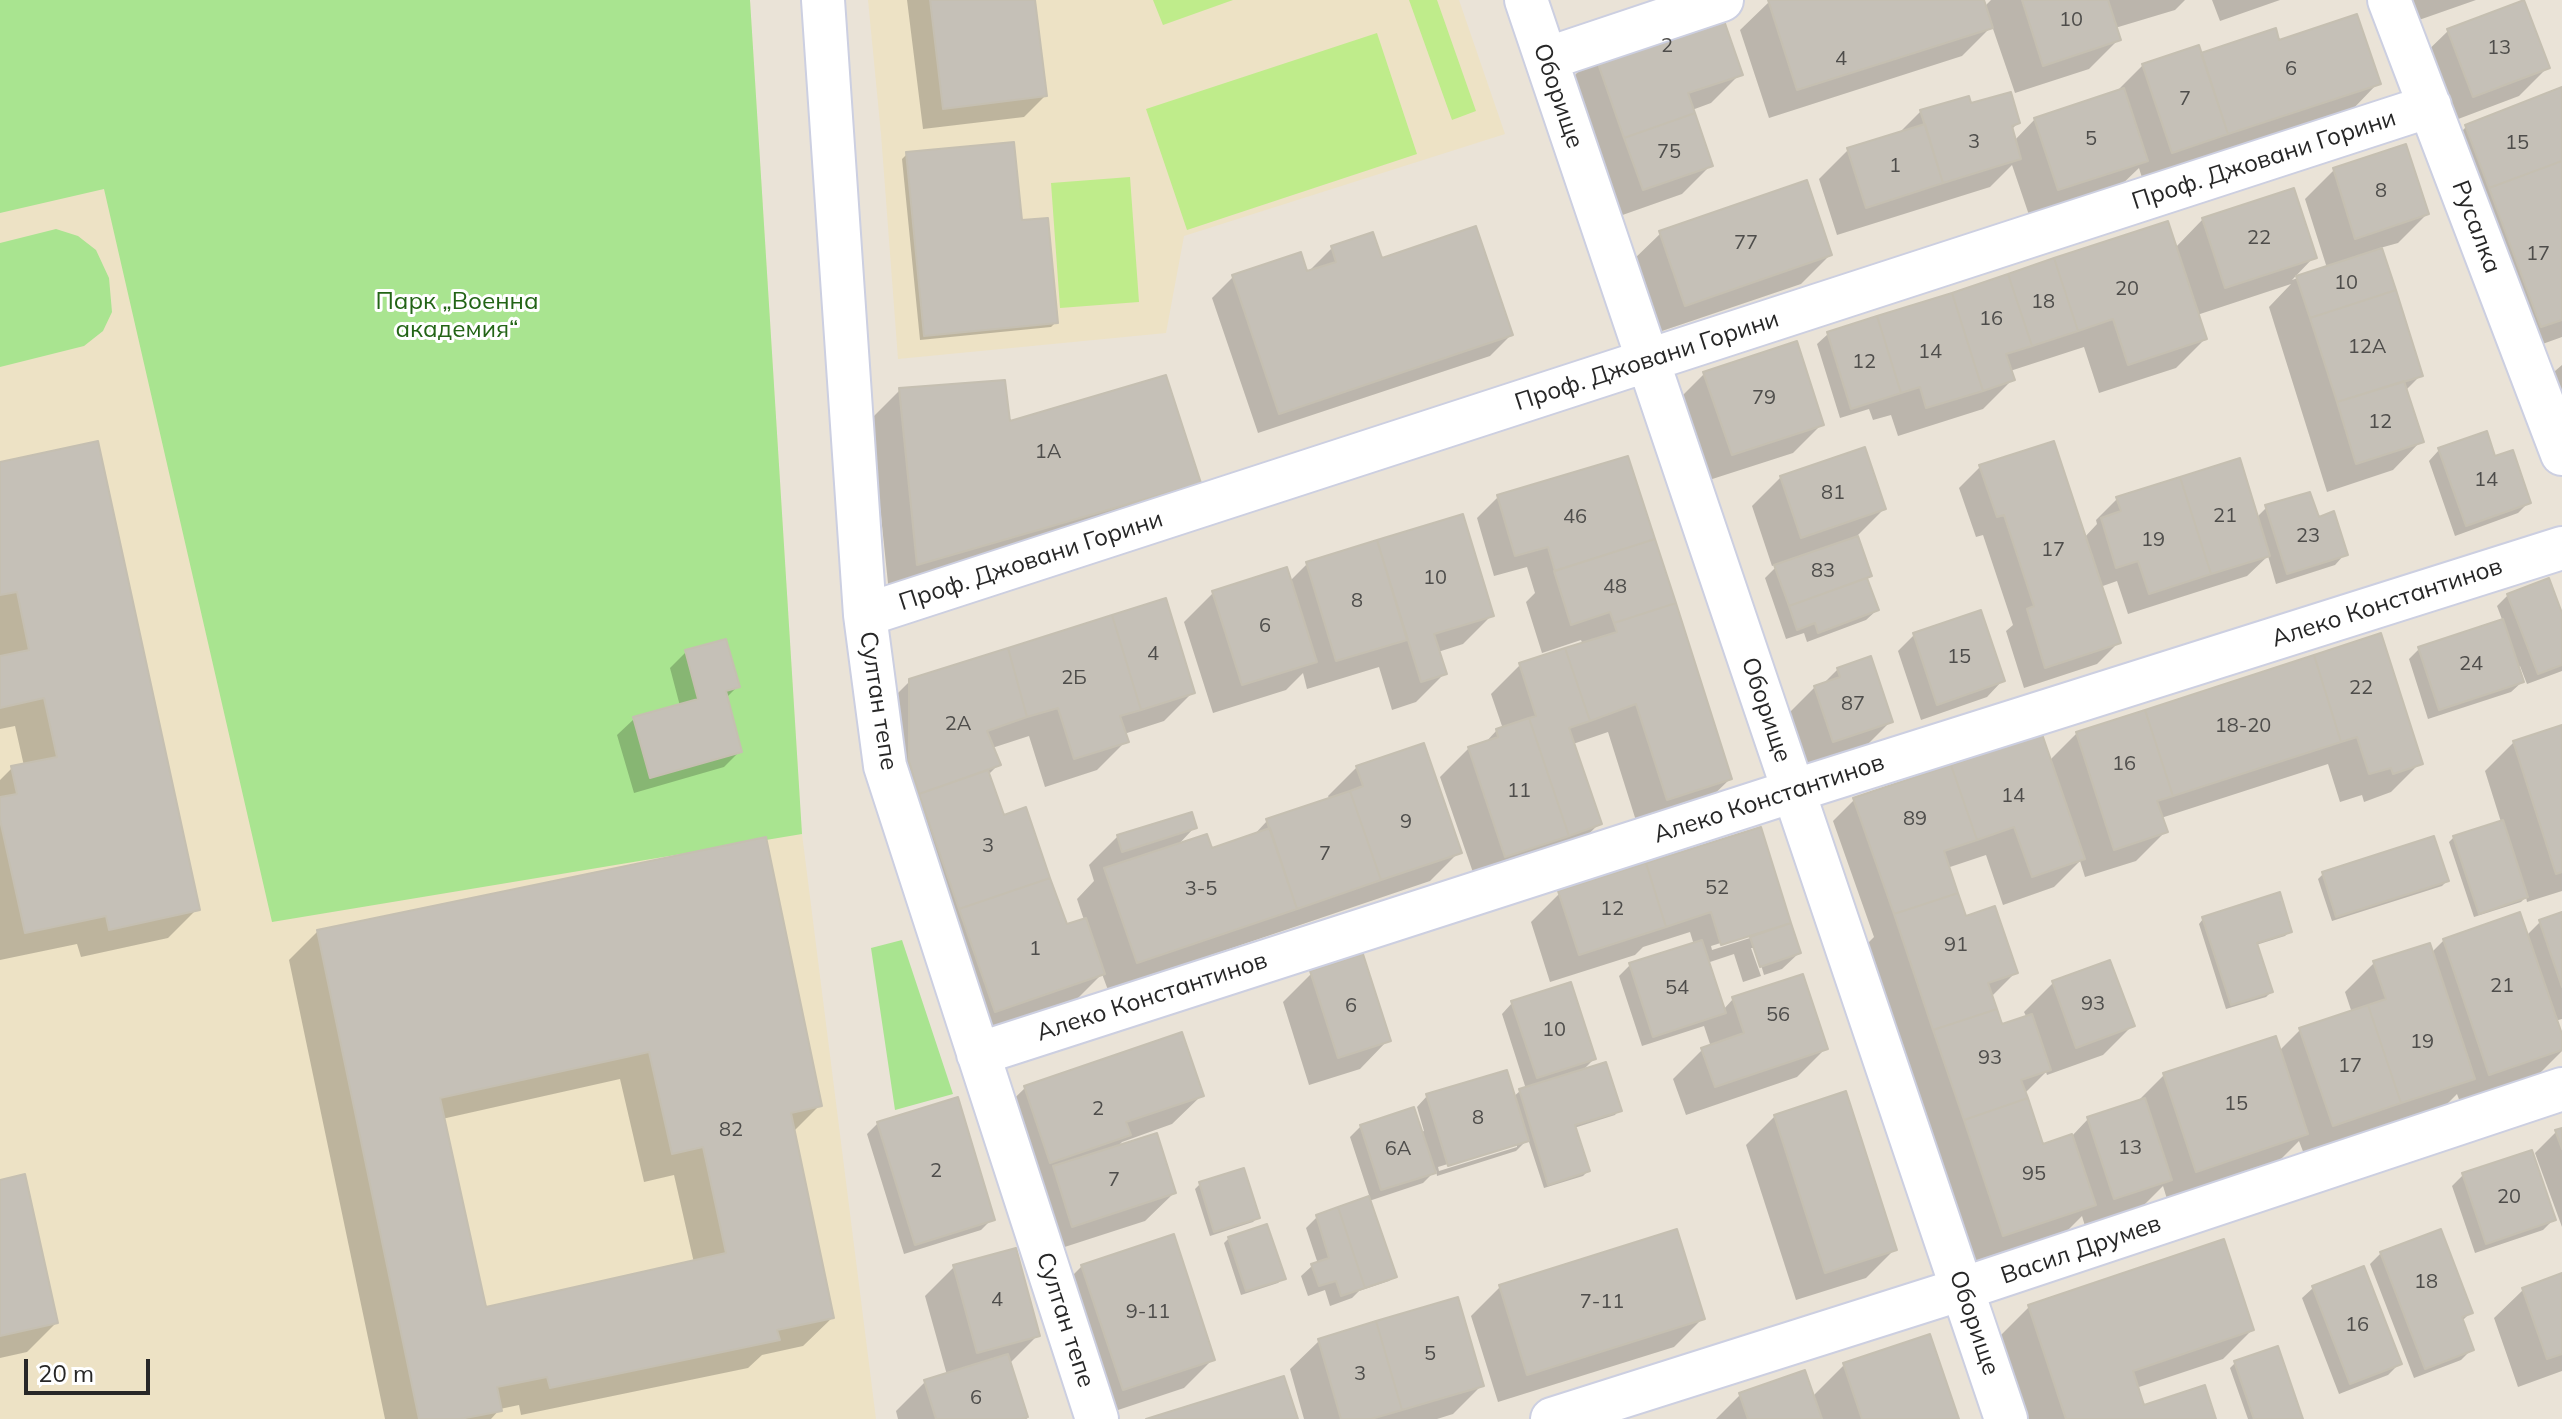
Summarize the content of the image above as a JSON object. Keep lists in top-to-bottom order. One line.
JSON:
{"streets":{"street":["Оборище","Проф. Джовани Горини","Русалка","Алеко Константинов","Султан тепе","Васил Друмев"]},"crossings":[["Оборище","Проф. Джовани Горини"],["Оборище","Алеко Константинов"],["Оборище","Васил Друмев"],["Проф. Джовани Горини","Русалка"],["Проф. Джовани Горини","Султан тепе"],["Алеко Константинов","Султан тепе"]],"parks":["Парк „Военна академия“"],"house_numbers":["10","2","13","4","6","7","5","3","15","75","1","8","22","77","17","10","20","18","16","12А","14","12","79","12","1А","14","81","21","46","23","19","17","83","10","48","8","6","4","15","24","2Б","22","87","2А","18-20","16","11","14","89","9","3","7","52","3-5","12","91","1","21","54","93","6","56","10","19","93","17","15","2","8","82","13","6А","2","95","7","20","18","4","7-11","9-11","16","5","3","6"],"scale_bar":"20 m"}
